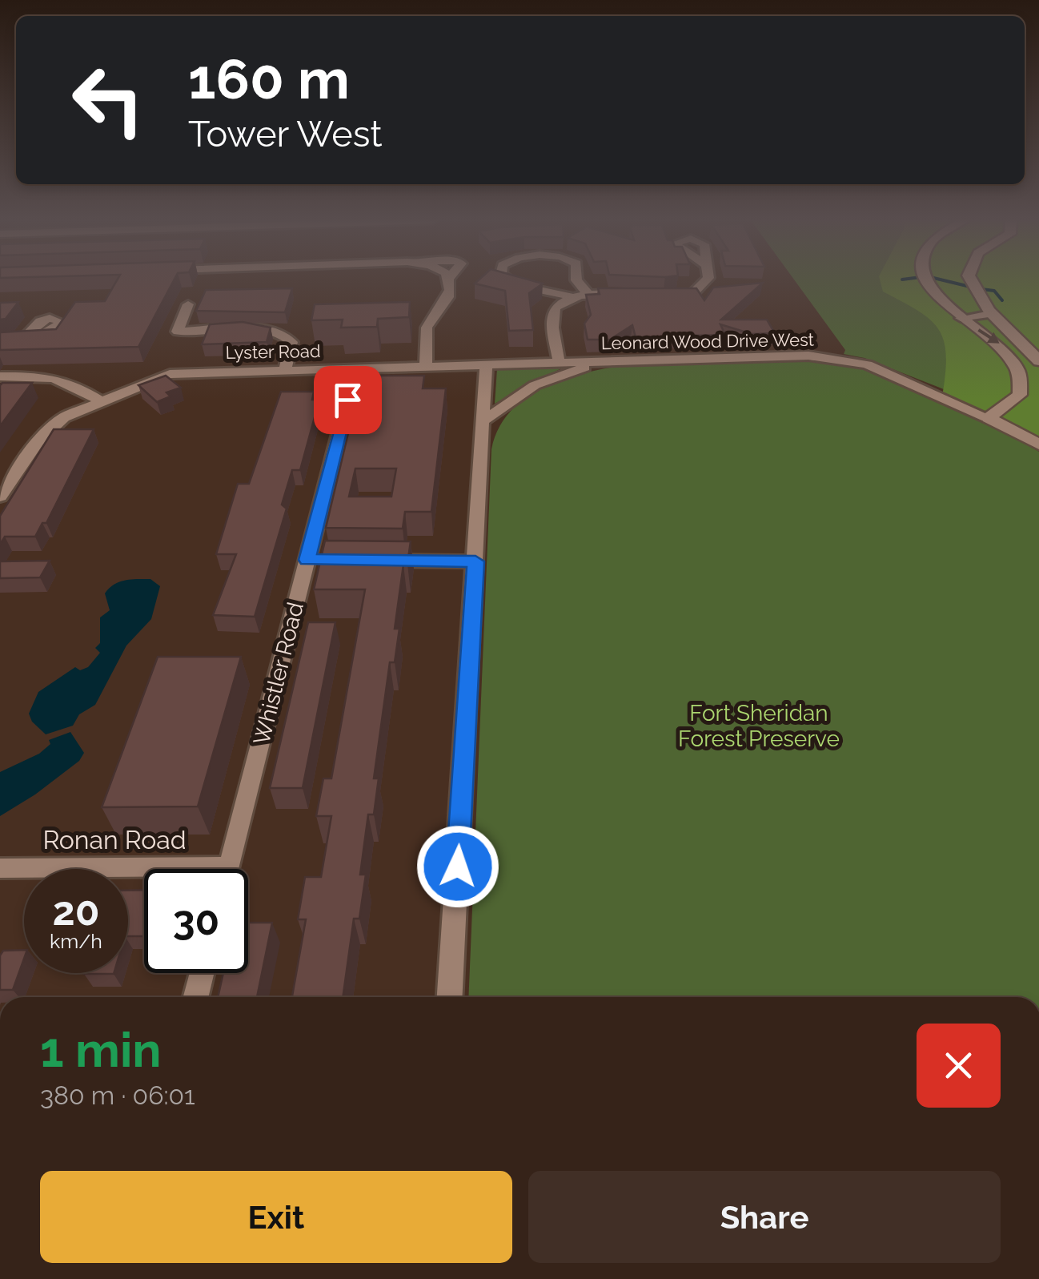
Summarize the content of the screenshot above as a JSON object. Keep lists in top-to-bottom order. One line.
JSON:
{"streets":{"street":["Leonard Wood Drive West","Lyster Road","Whistler Road","Ronan Road"]},"crossings":[["Leonard Wood Drive West","Lyster Road"],["Lyster Road","Whistler Road"]],"parks":["Fort Sheridan Forest Preserve"],"page":{"turn":["160 m","Tower West"],"speed":"20 km/h","limit":"30","heading":["1 min","380 m · 06:01"],"buttons":["Exit","Share"]}}
